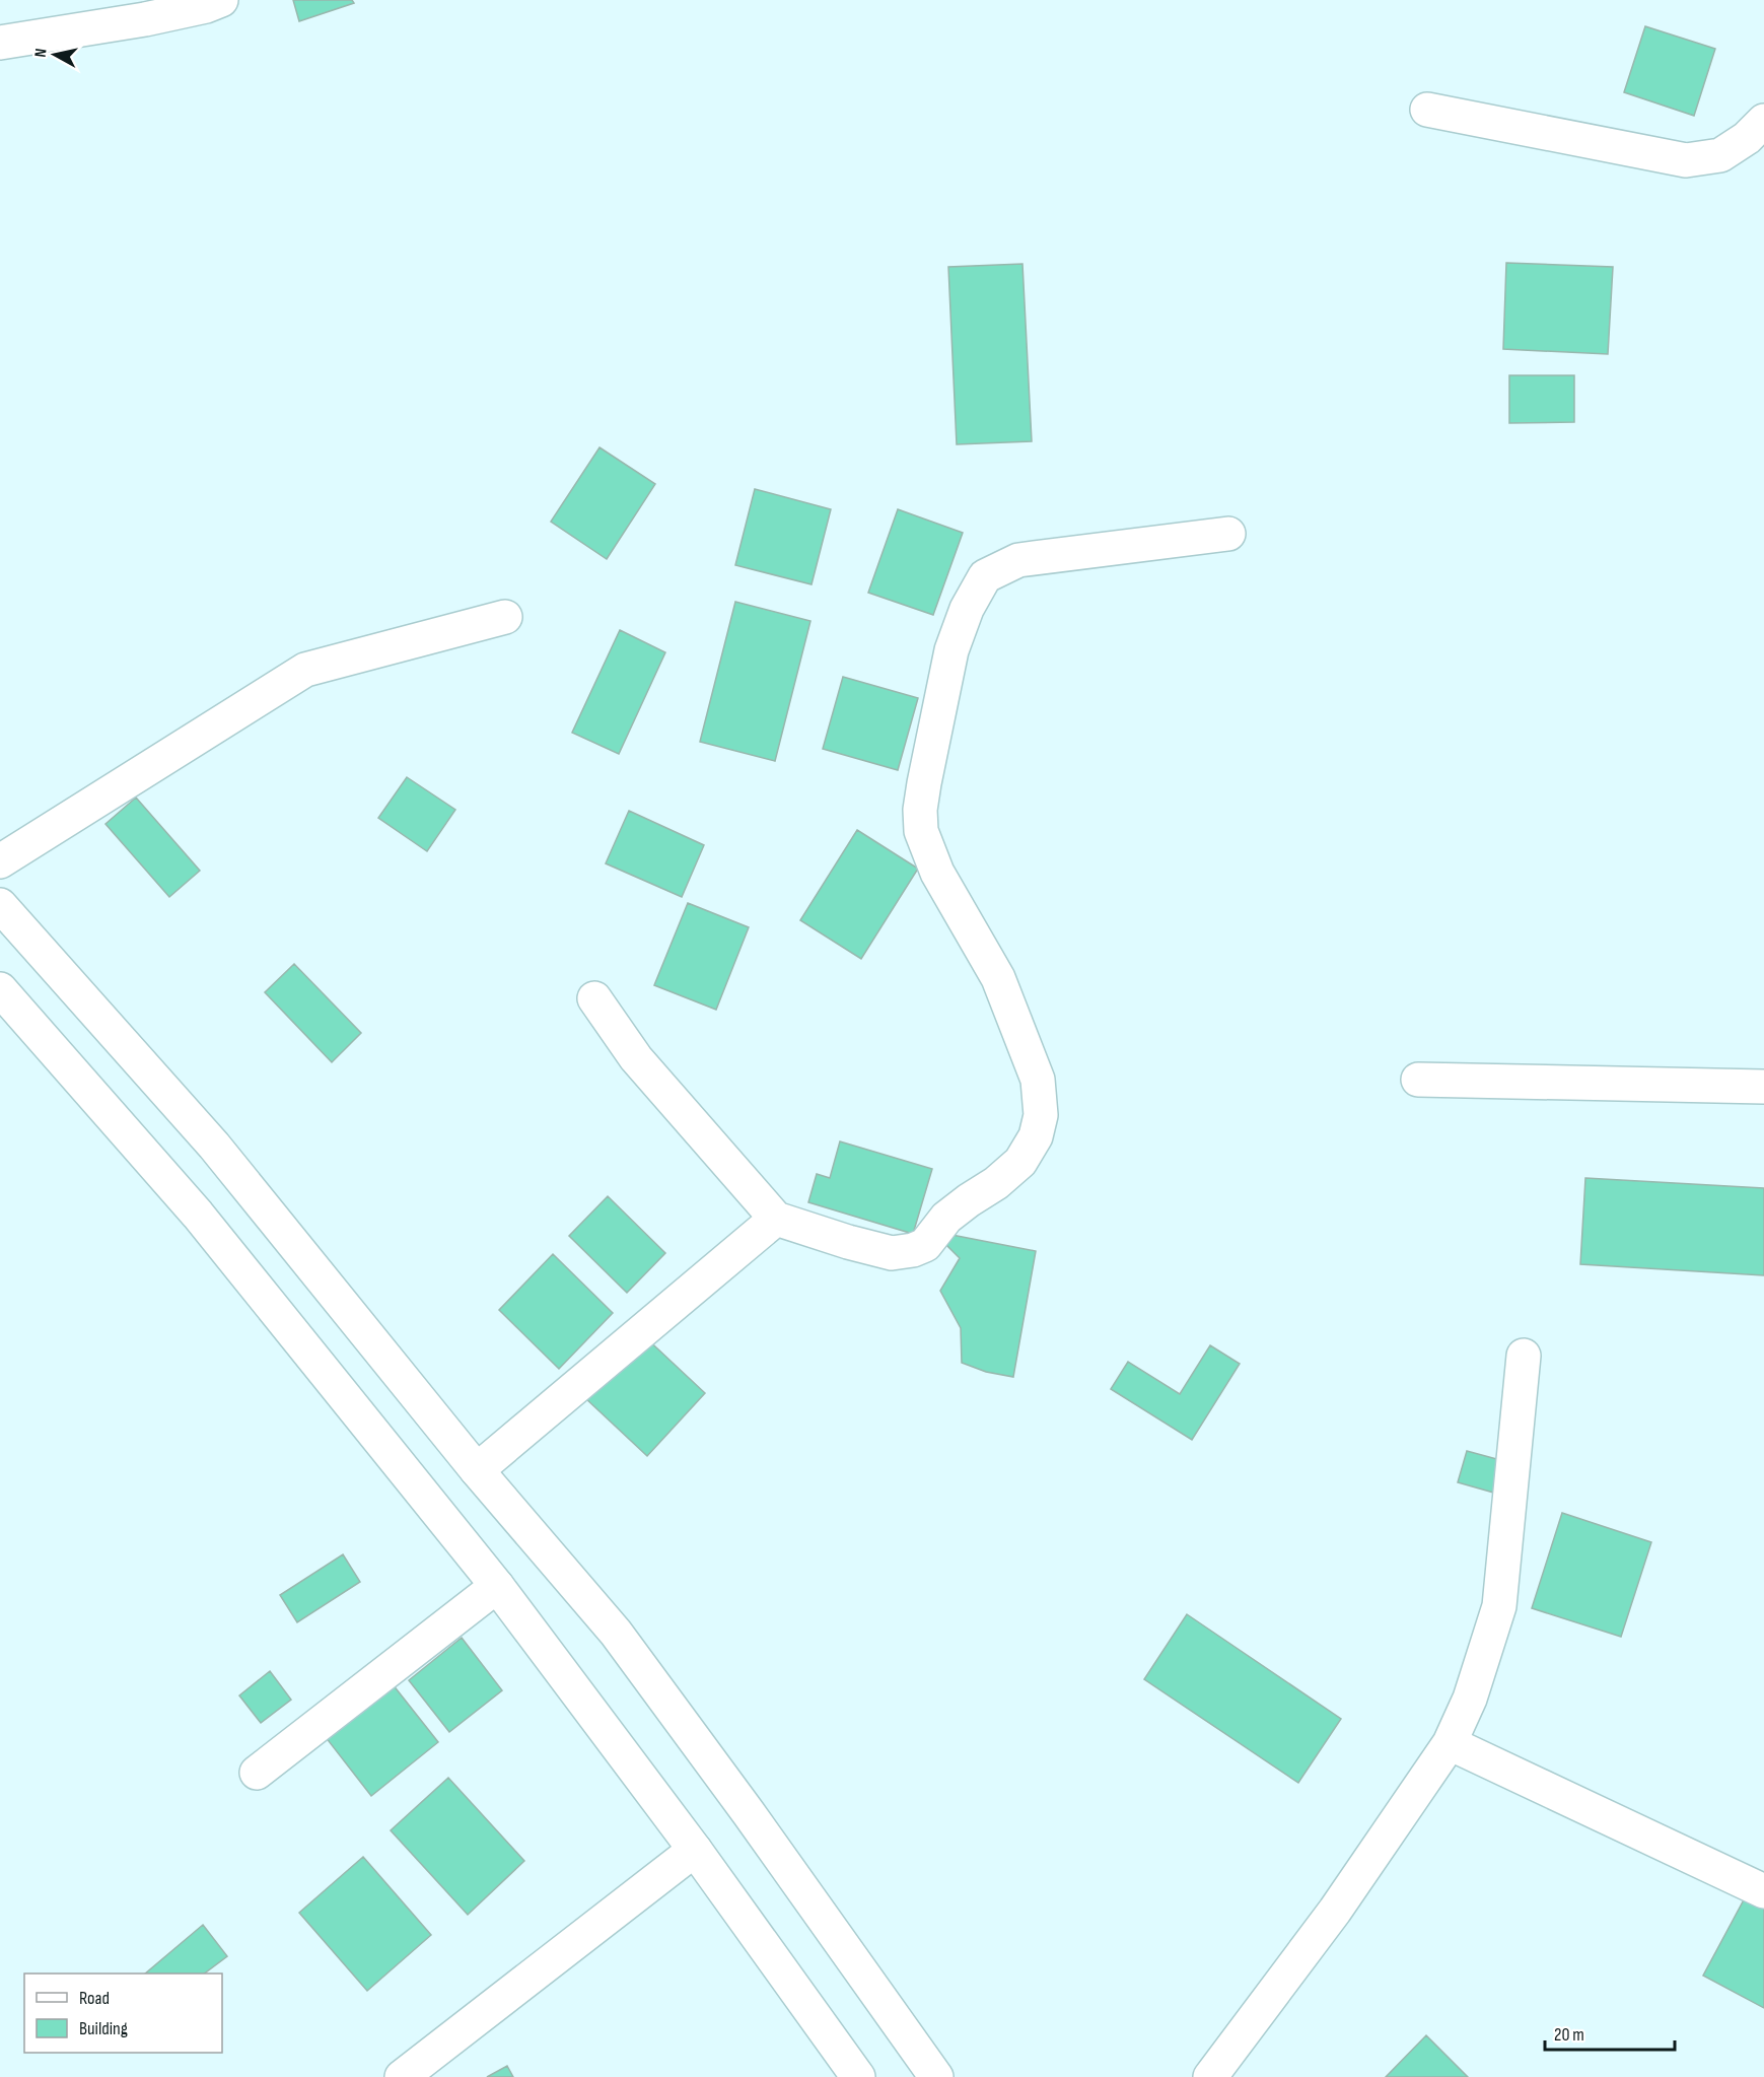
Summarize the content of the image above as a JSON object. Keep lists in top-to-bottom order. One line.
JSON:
{"legend":["Road","Building"],"scale_bar":"20 m","north":"left"}
